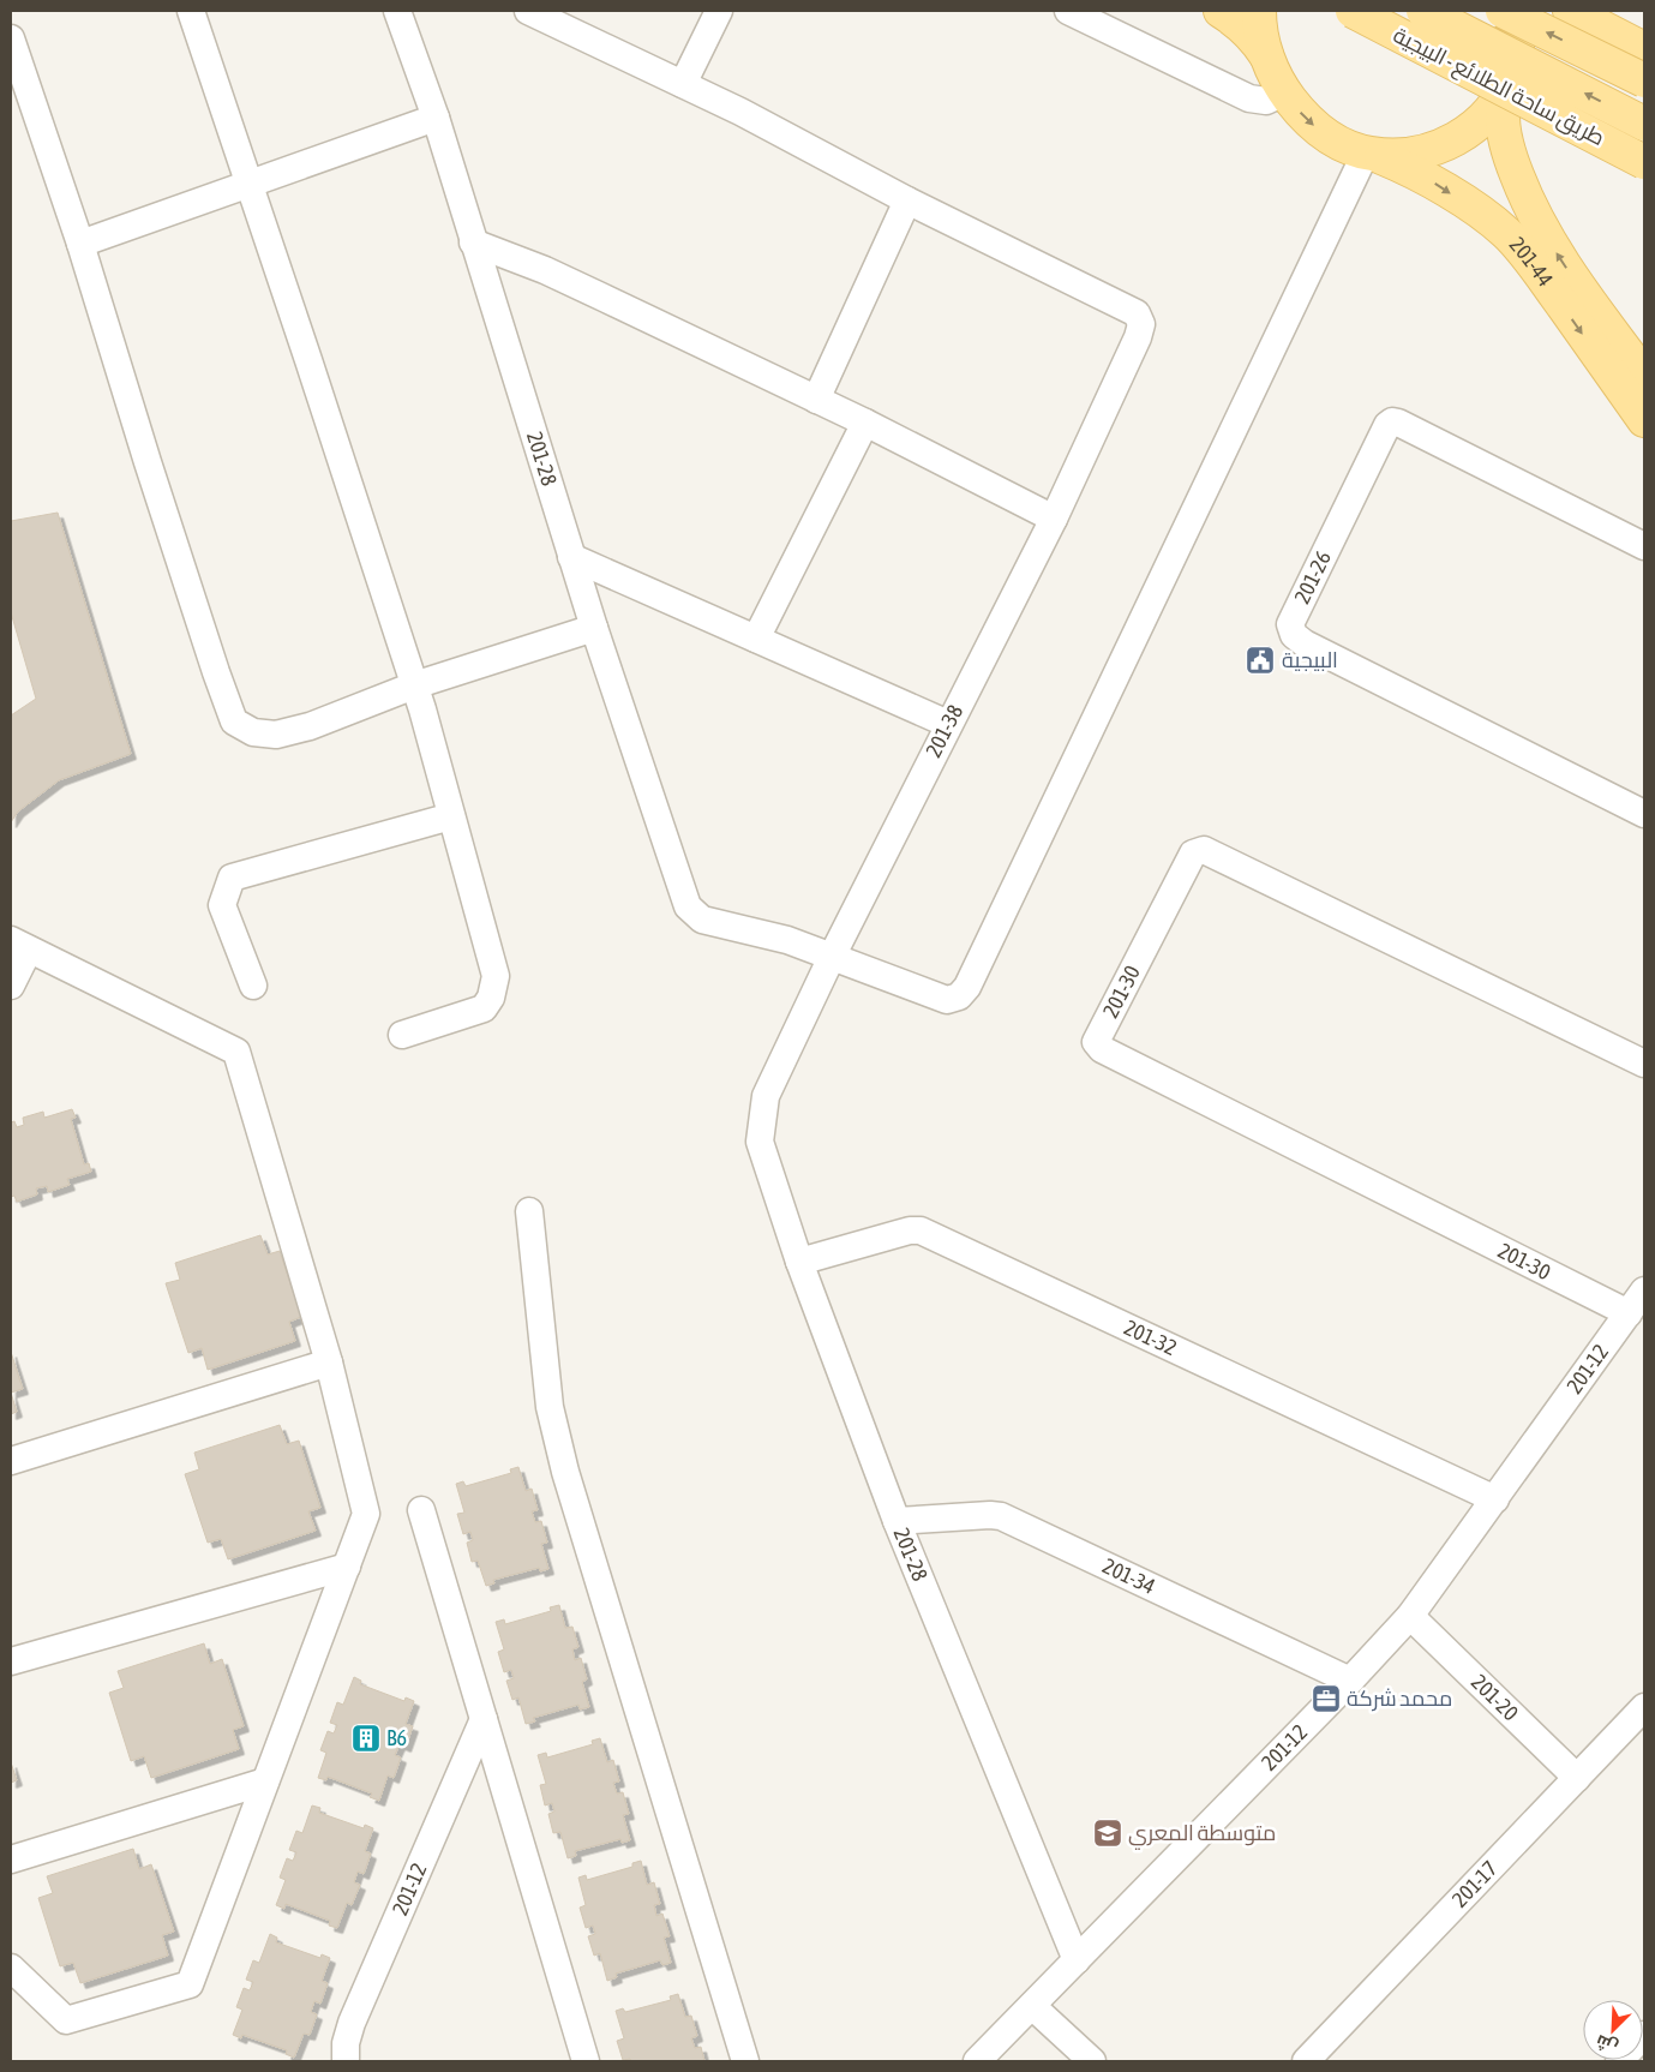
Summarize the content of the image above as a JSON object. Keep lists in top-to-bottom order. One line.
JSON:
{"streets":{"main road":["طريق ساحة الطلائع - البيجية","201-44"],"street":["201-28","201-26","201-38","201-30","201-32","201-12","201-34","201-20","201-17"]},"crossings":[["201-28","201-38"],["201-28","201-32"],["201-28","201-12"],["201-28","201-34"],["201-30","201-12"],["201-32","201-12"],["201-12","201-34"],["201-12","201-20"],["201-20","201-17"]],"places":{"public building":["البيجية"],"office":["محمد شركة"],"building":["B6"],"school or university":["متوسطة المعري"]},"north":"bottom left"}
